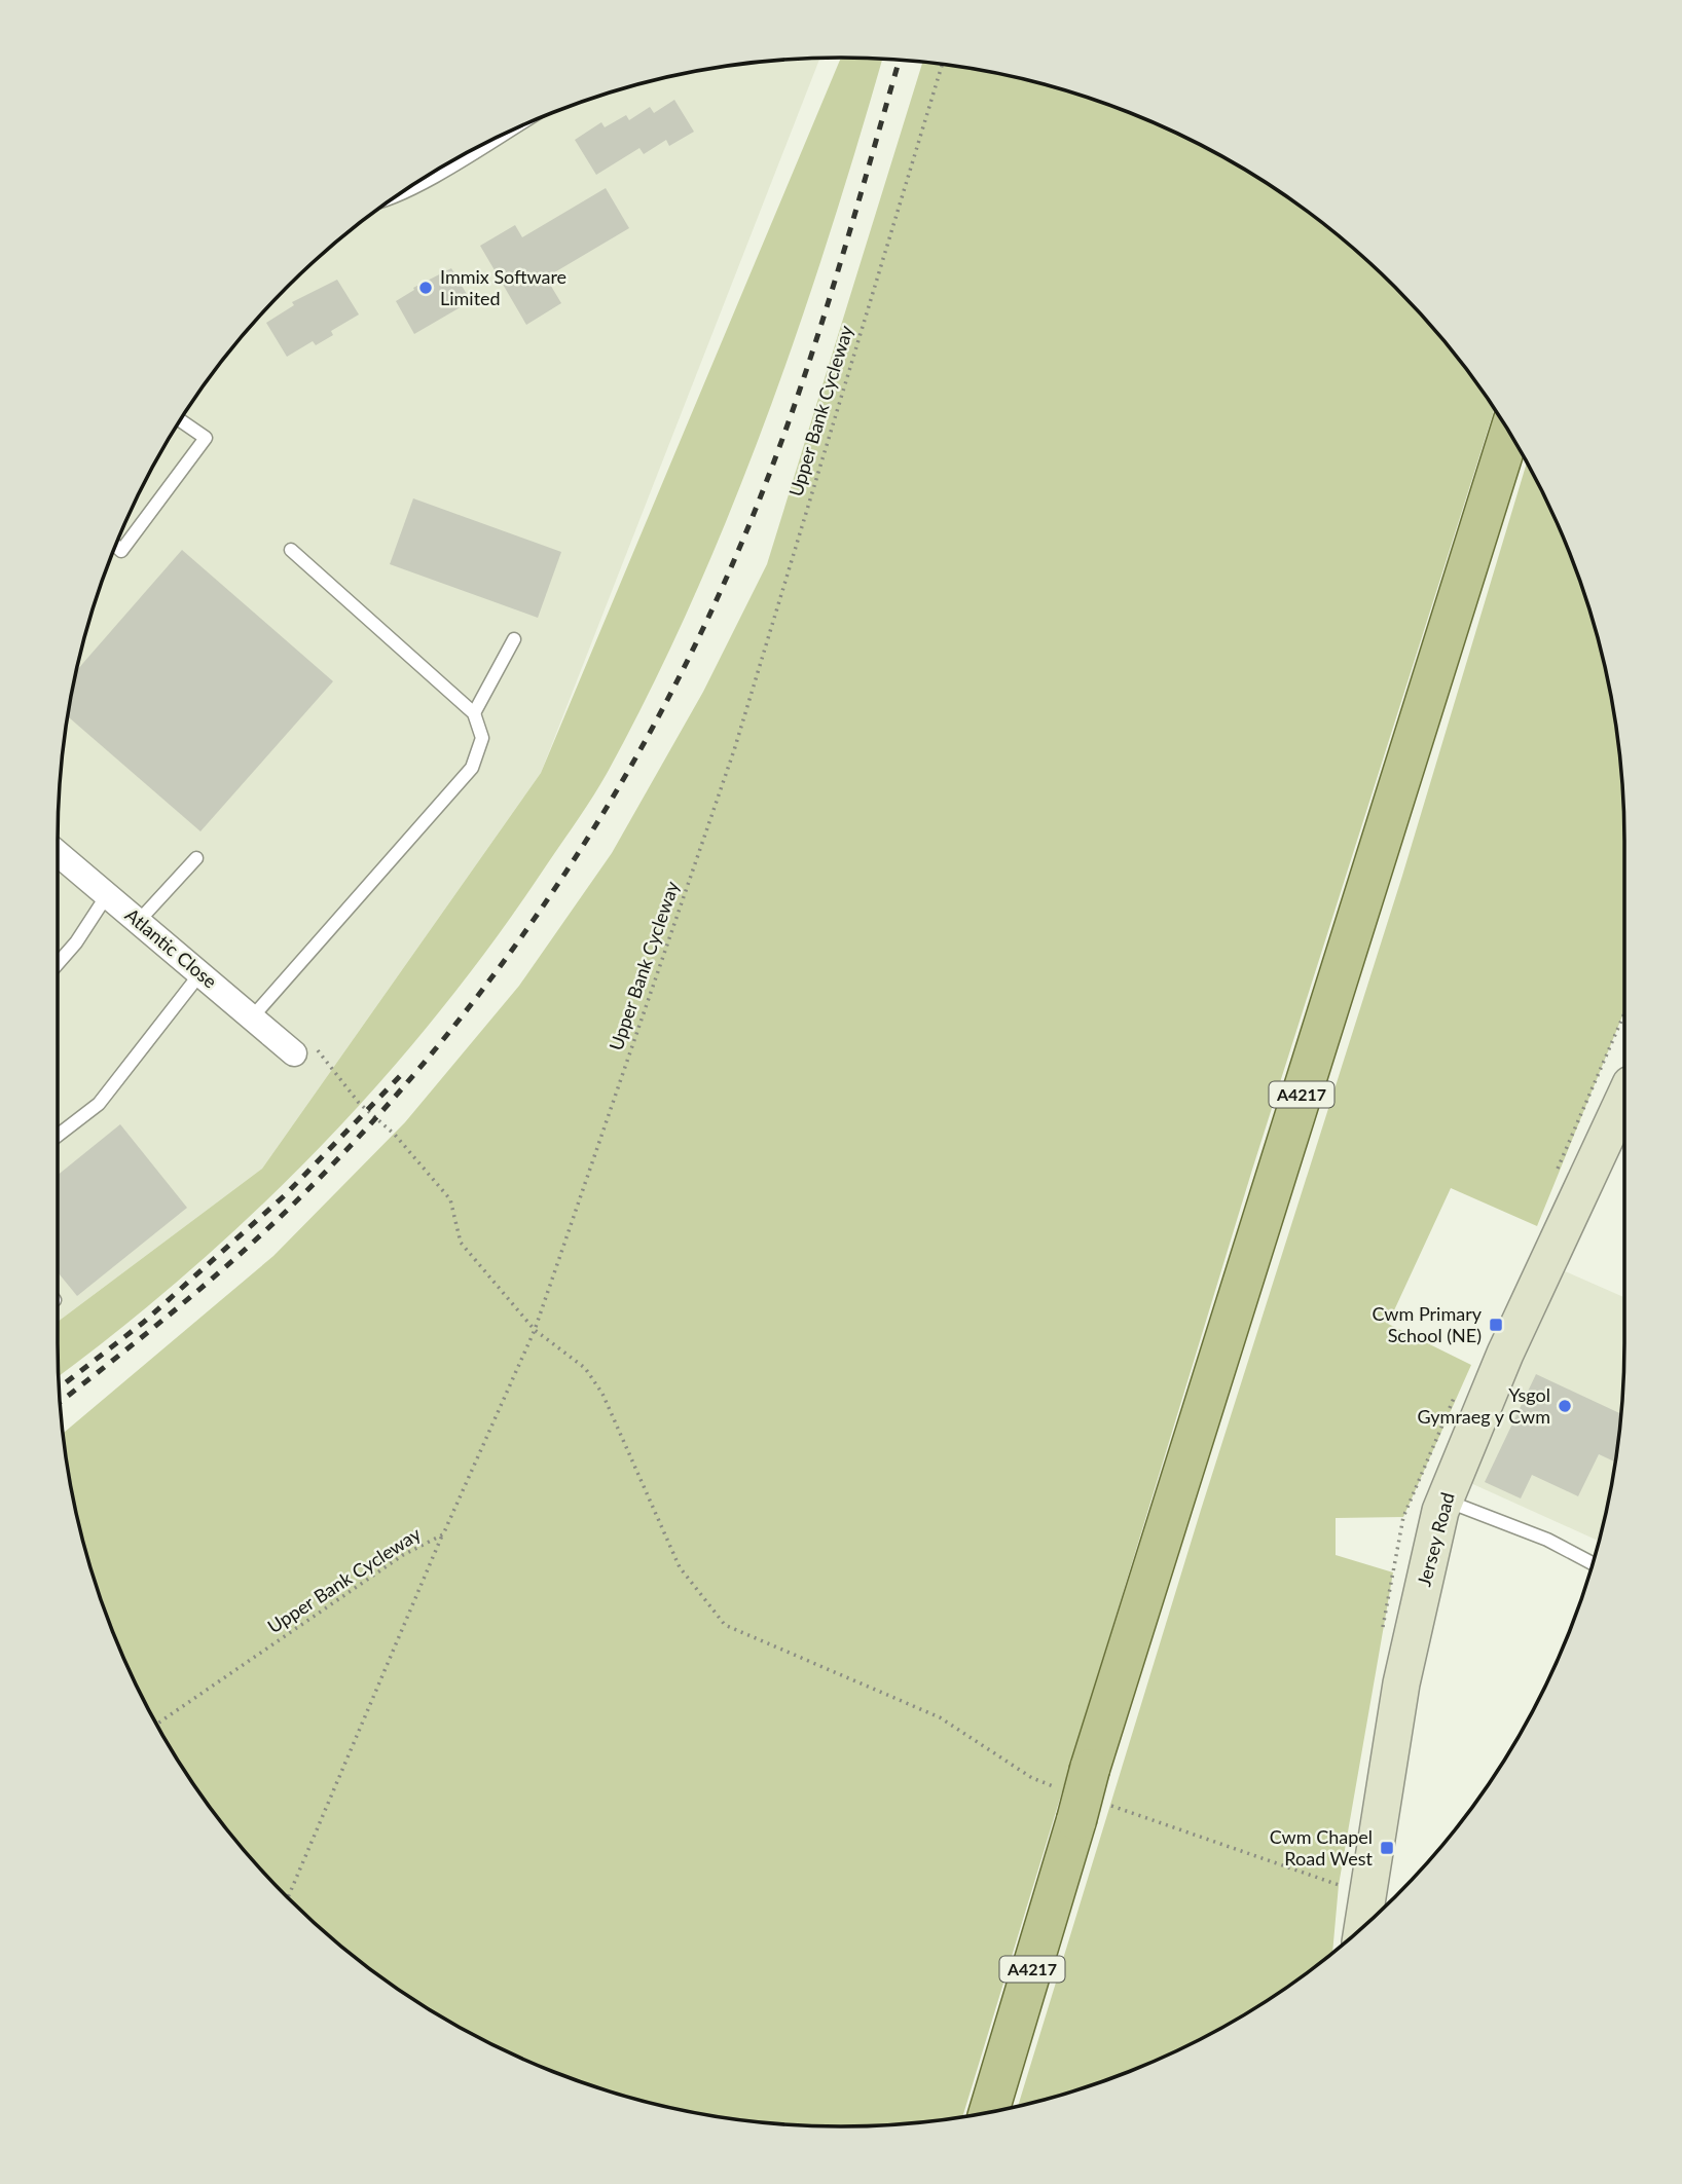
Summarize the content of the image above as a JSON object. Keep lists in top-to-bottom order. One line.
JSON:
{"streets":{"main road":["A4217","Jersey Road"],"street":["Atlantic Close"],"path":["Upper Bank Cycleway"]},"places":{"other":["Immix Software Limited","Ysgol Gymraeg y Cwm"],"transit":["Cwm Primary School (NE)","Cwm Chapel Road West"]}}
